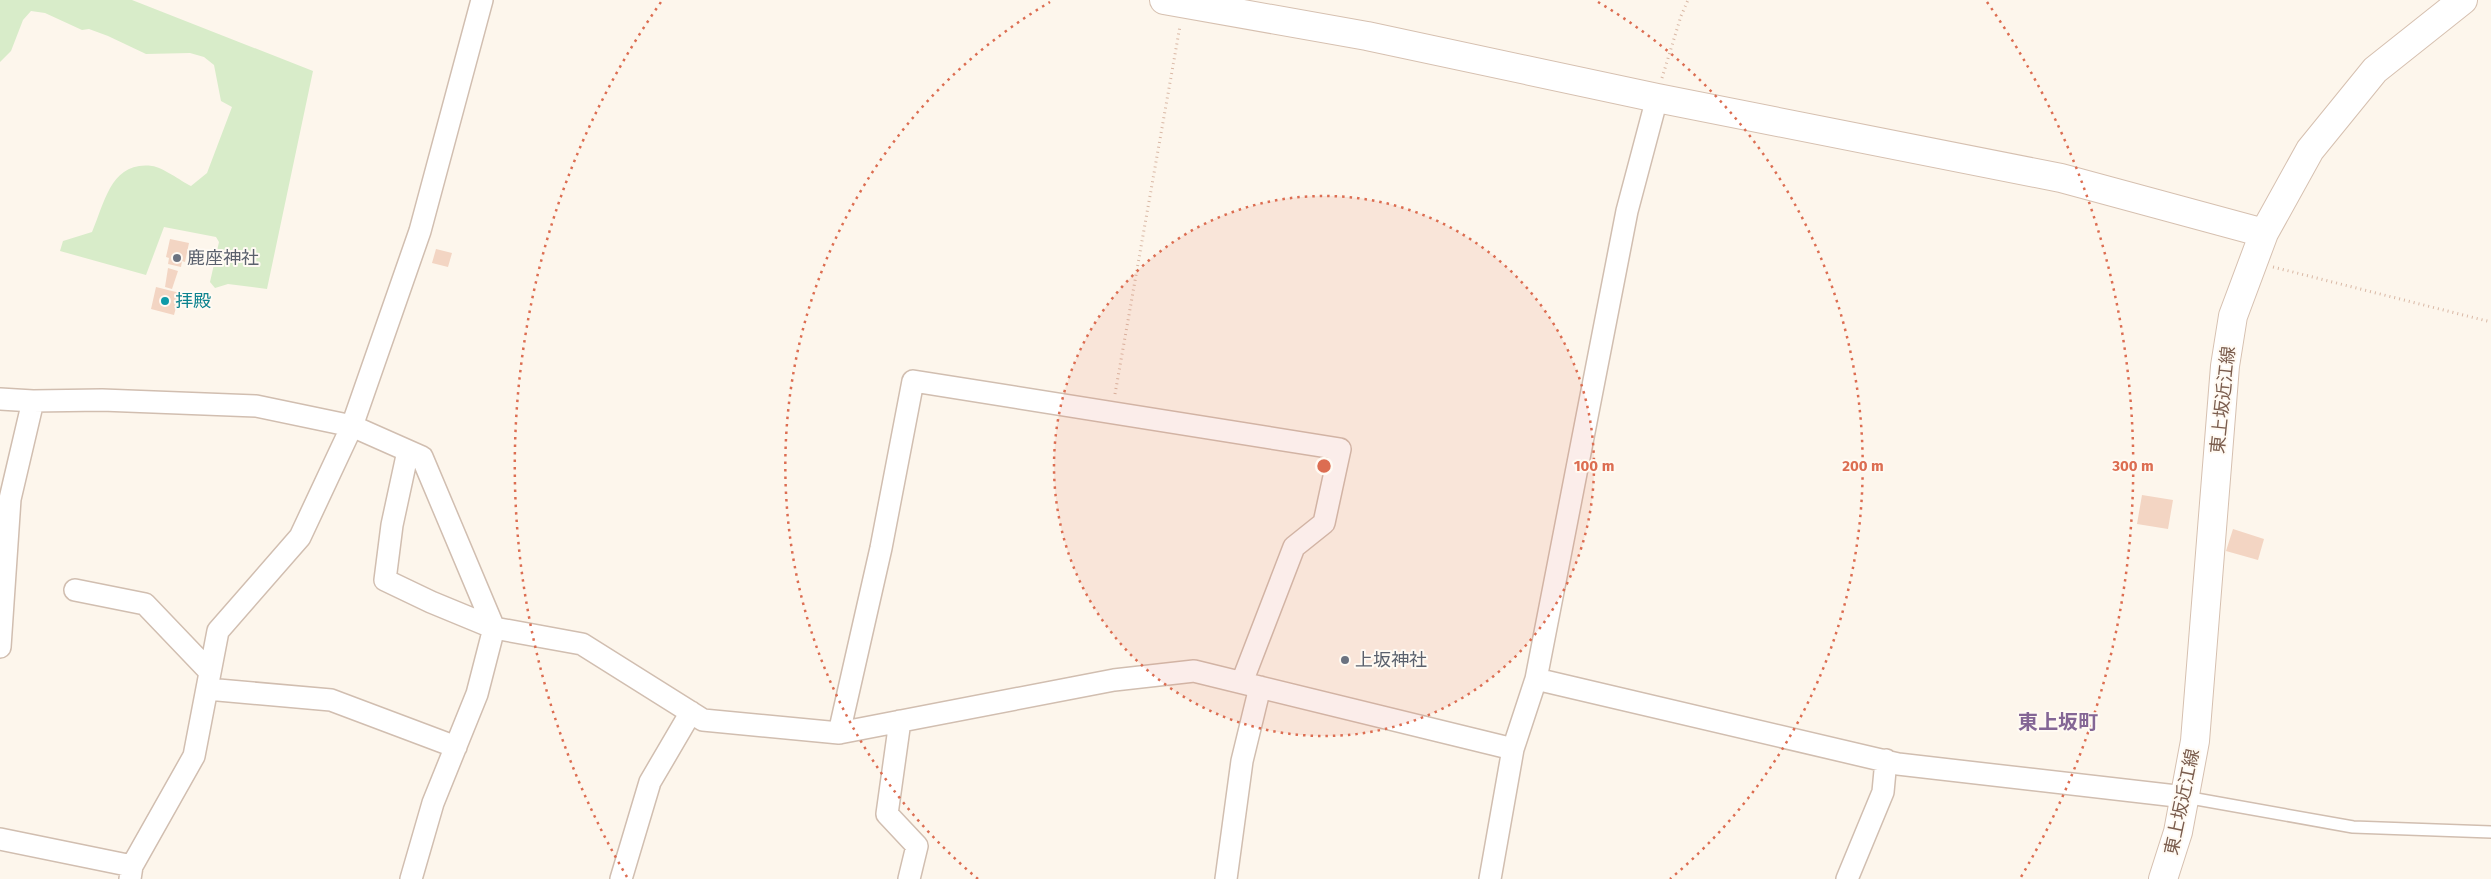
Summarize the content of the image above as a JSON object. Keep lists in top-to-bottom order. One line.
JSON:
{"streets":{"street":["東上坂近江線"]},"districts":["東上坂町"],"places":["鹿座神社","拝殿","上坂神社"],"rings":["100 m","200 m","300 m"]}
